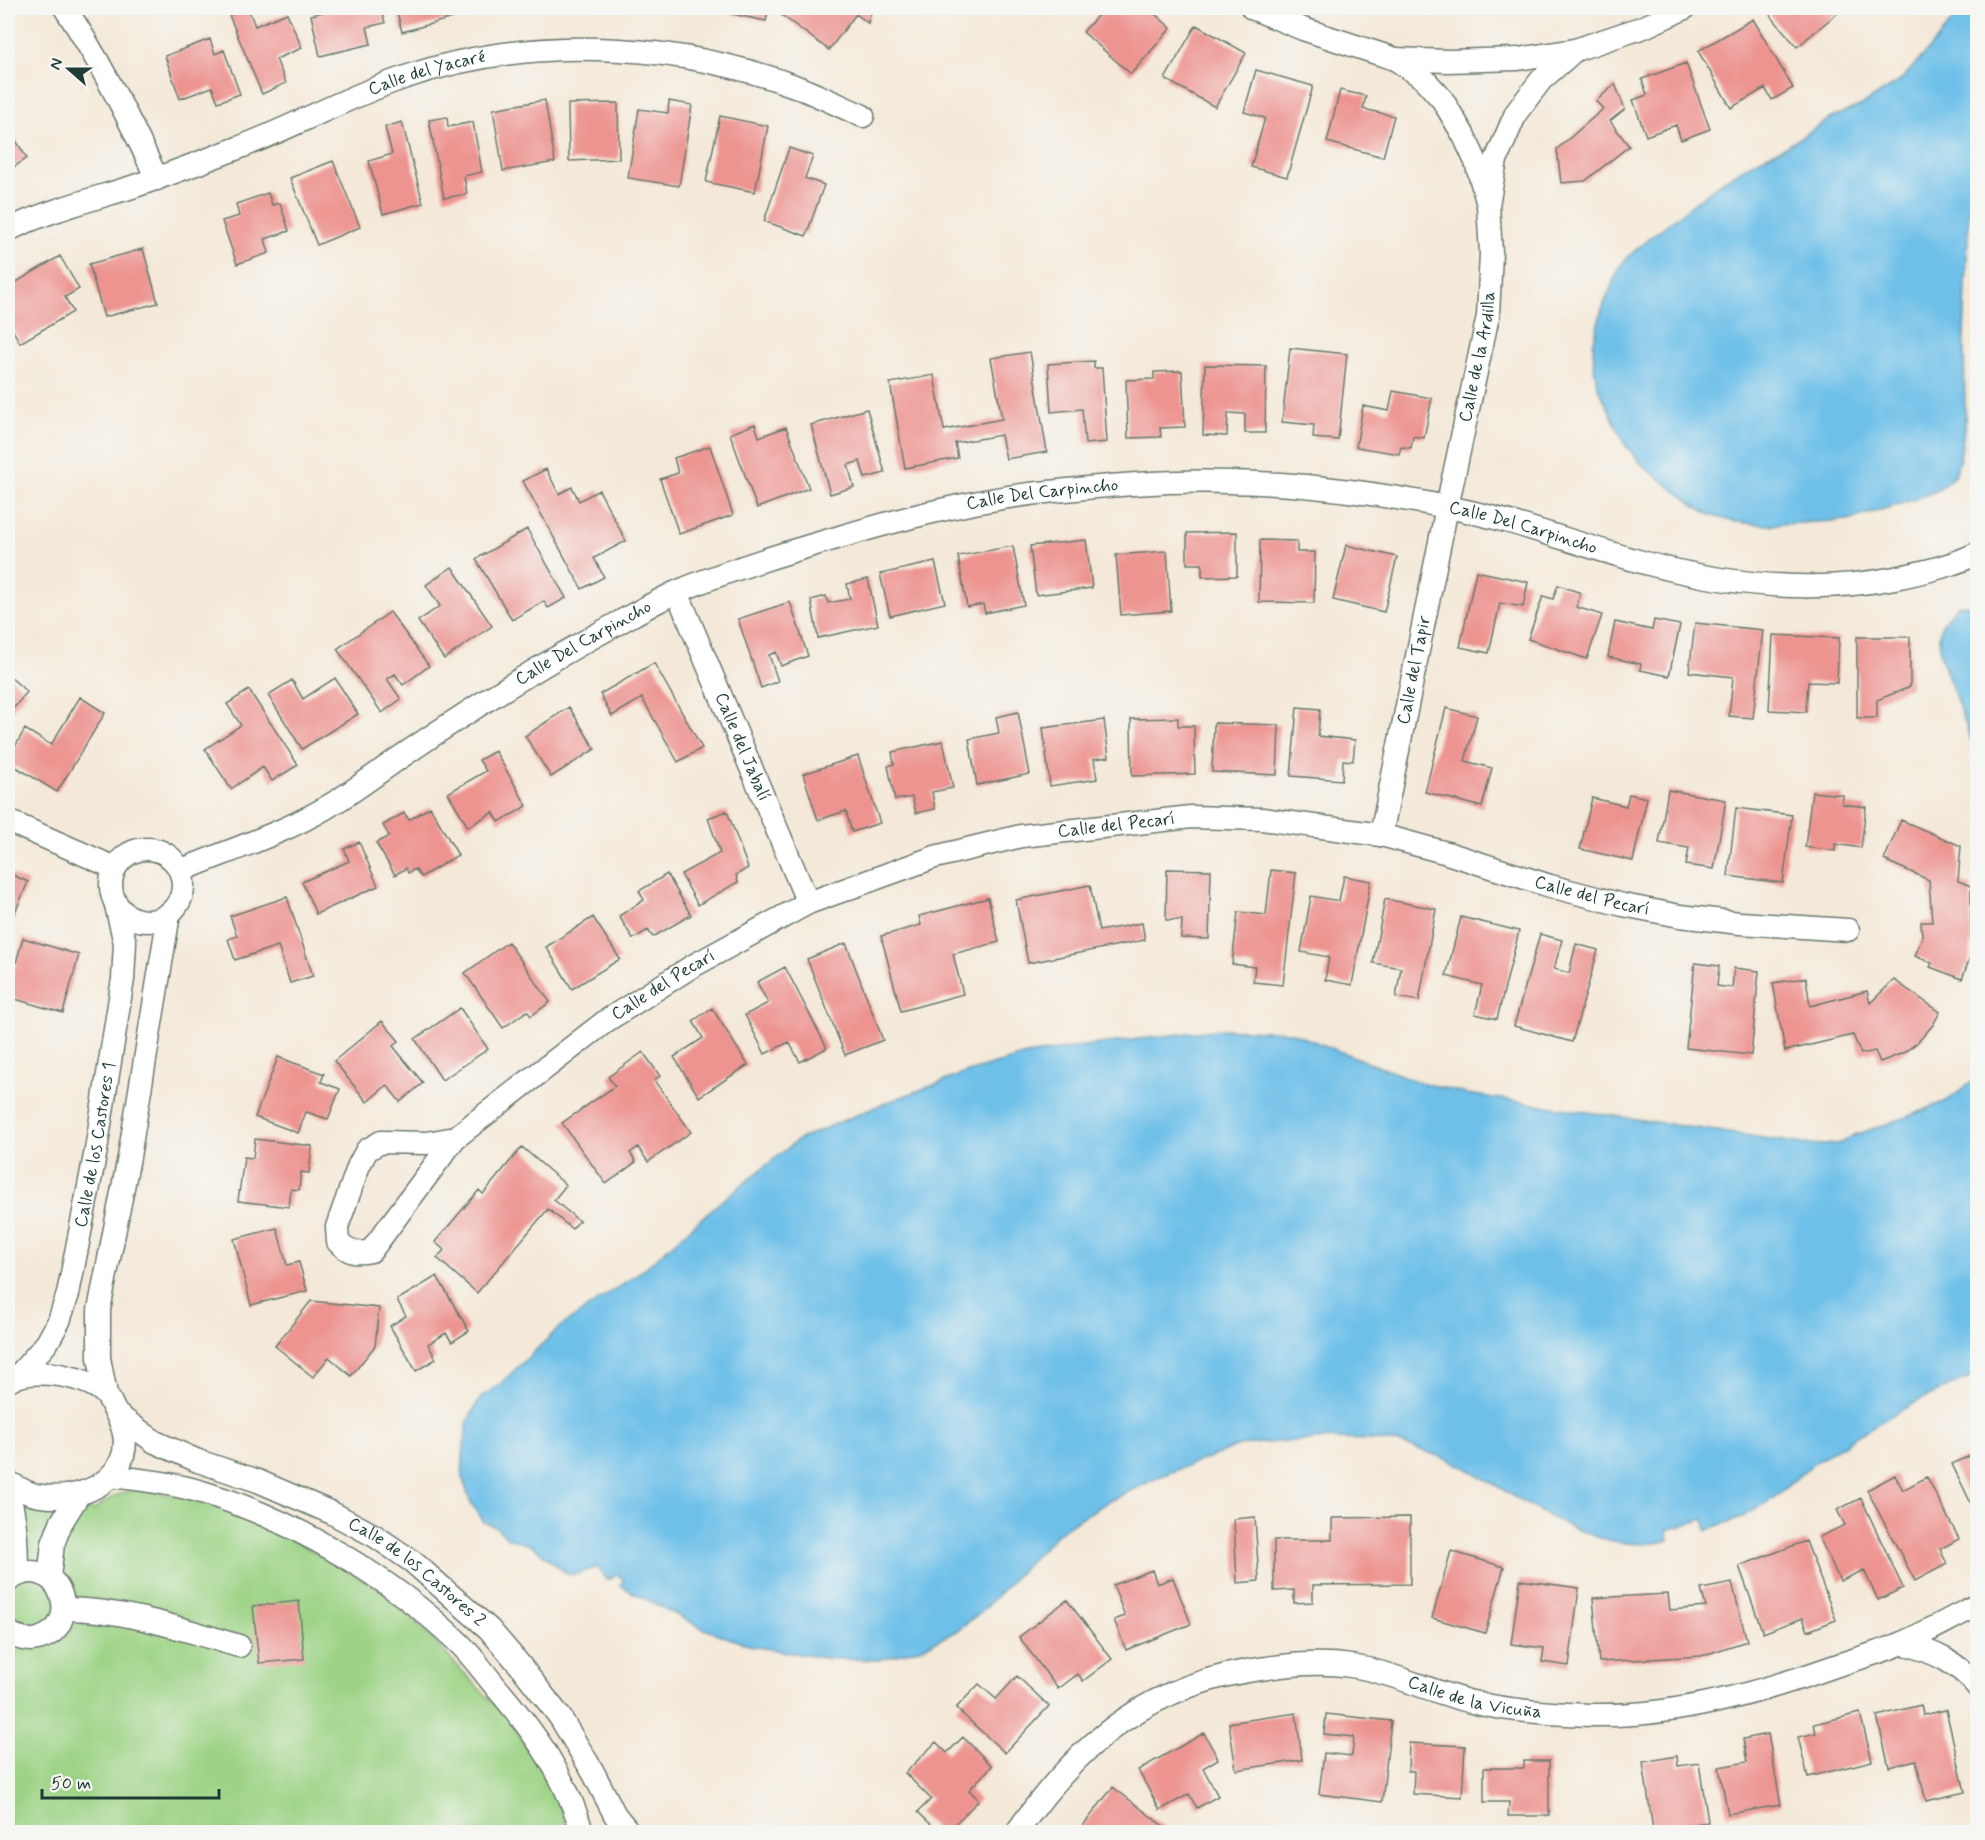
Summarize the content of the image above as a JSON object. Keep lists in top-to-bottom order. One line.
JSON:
{"streets":{"street":["Calle del Yacaré","Calle de la Ardilla","Calle Del Carpincho","Calle del Tapir","Calle del Jabalí","Calle del Pecarí","Calle de los Castores 1","Calle de los Castores 2","Calle de la Vicuña"]},"crossings":[["Calle de la Ardilla","Calle Del Carpincho"],["Calle de la Ardilla","Calle del Tapir"],["Calle Del Carpincho","Calle del Tapir"],["Calle Del Carpincho","Calle del Jabalí"],["Calle Del Carpincho","Calle de los Castores 1"],["Calle del Tapir","Calle del Pecarí"],["Calle del Jabalí","Calle del Pecarí"]],"scale_bar":"50 m","north":"left"}
